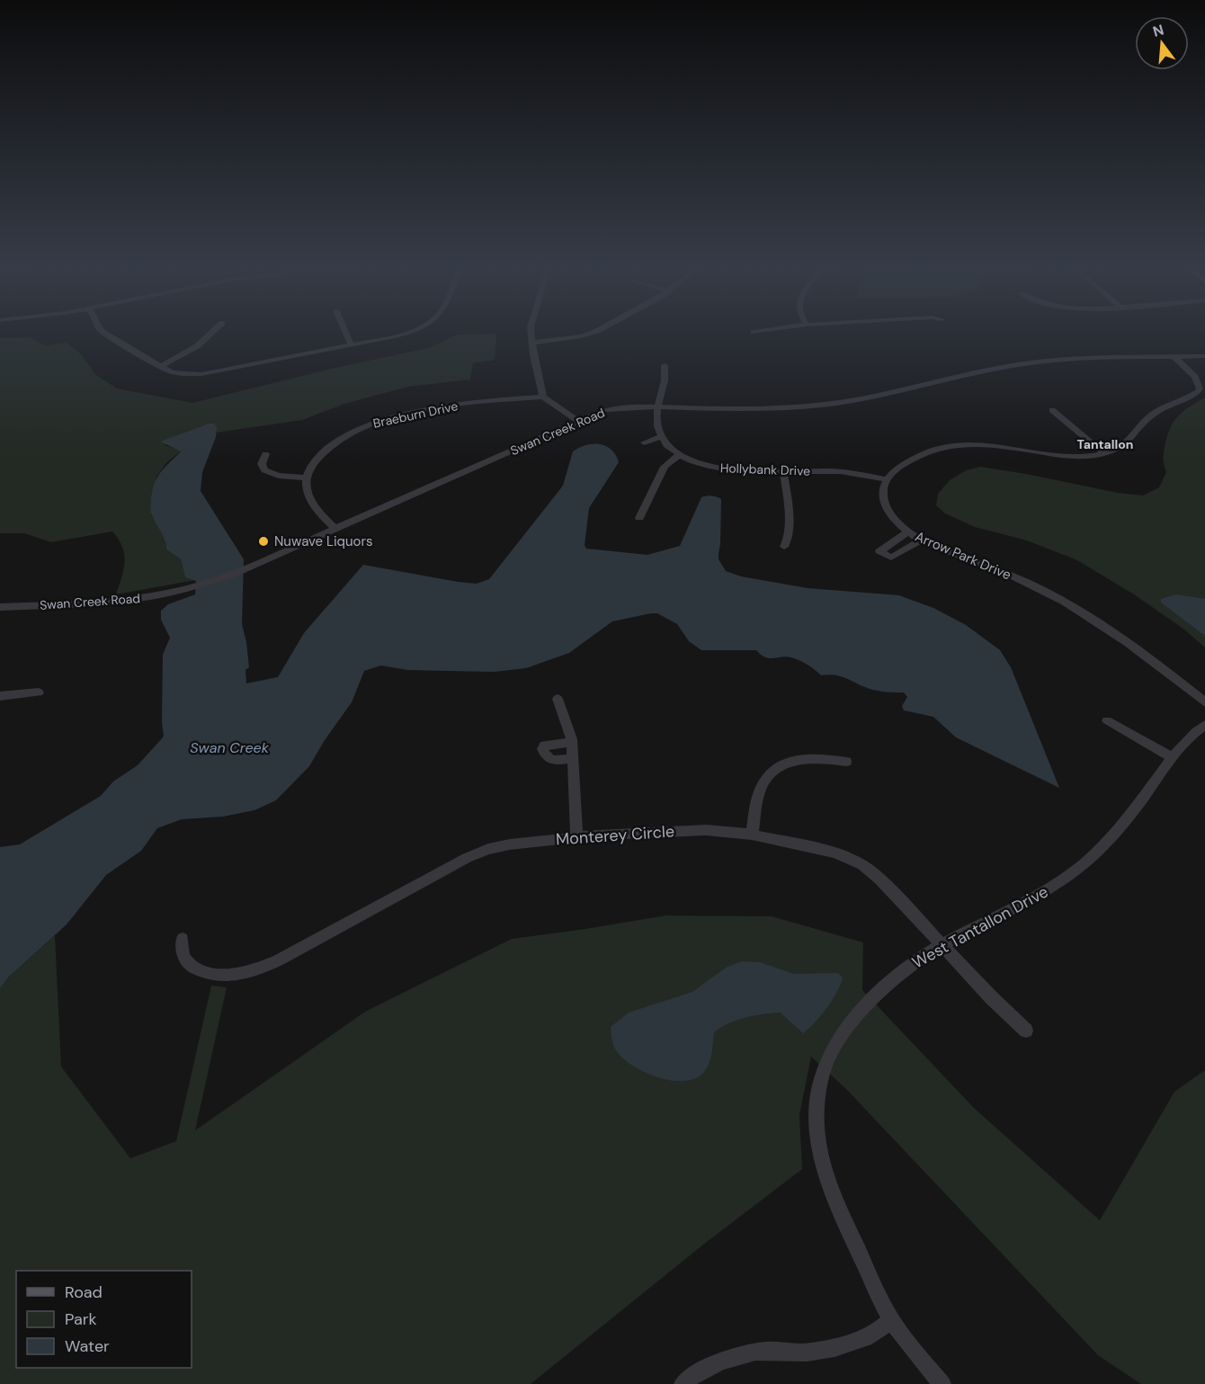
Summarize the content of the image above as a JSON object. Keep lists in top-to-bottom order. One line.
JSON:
{"streets":{"street":["Braeburn Drive","Swan Creek Road","Hollybank Drive","Arrow Park Drive","Monterey Circle","West Tantallon Drive"]},"crossings":[["Hollybank Drive","Arrow Park Drive"],["Monterey Circle","West Tantallon Drive"]],"districts":["Tantallon"],"water":["Swan Creek"],"places":["Nuwave Liquors"],"legend":["Road","Park","Water"],"north":"top"}
